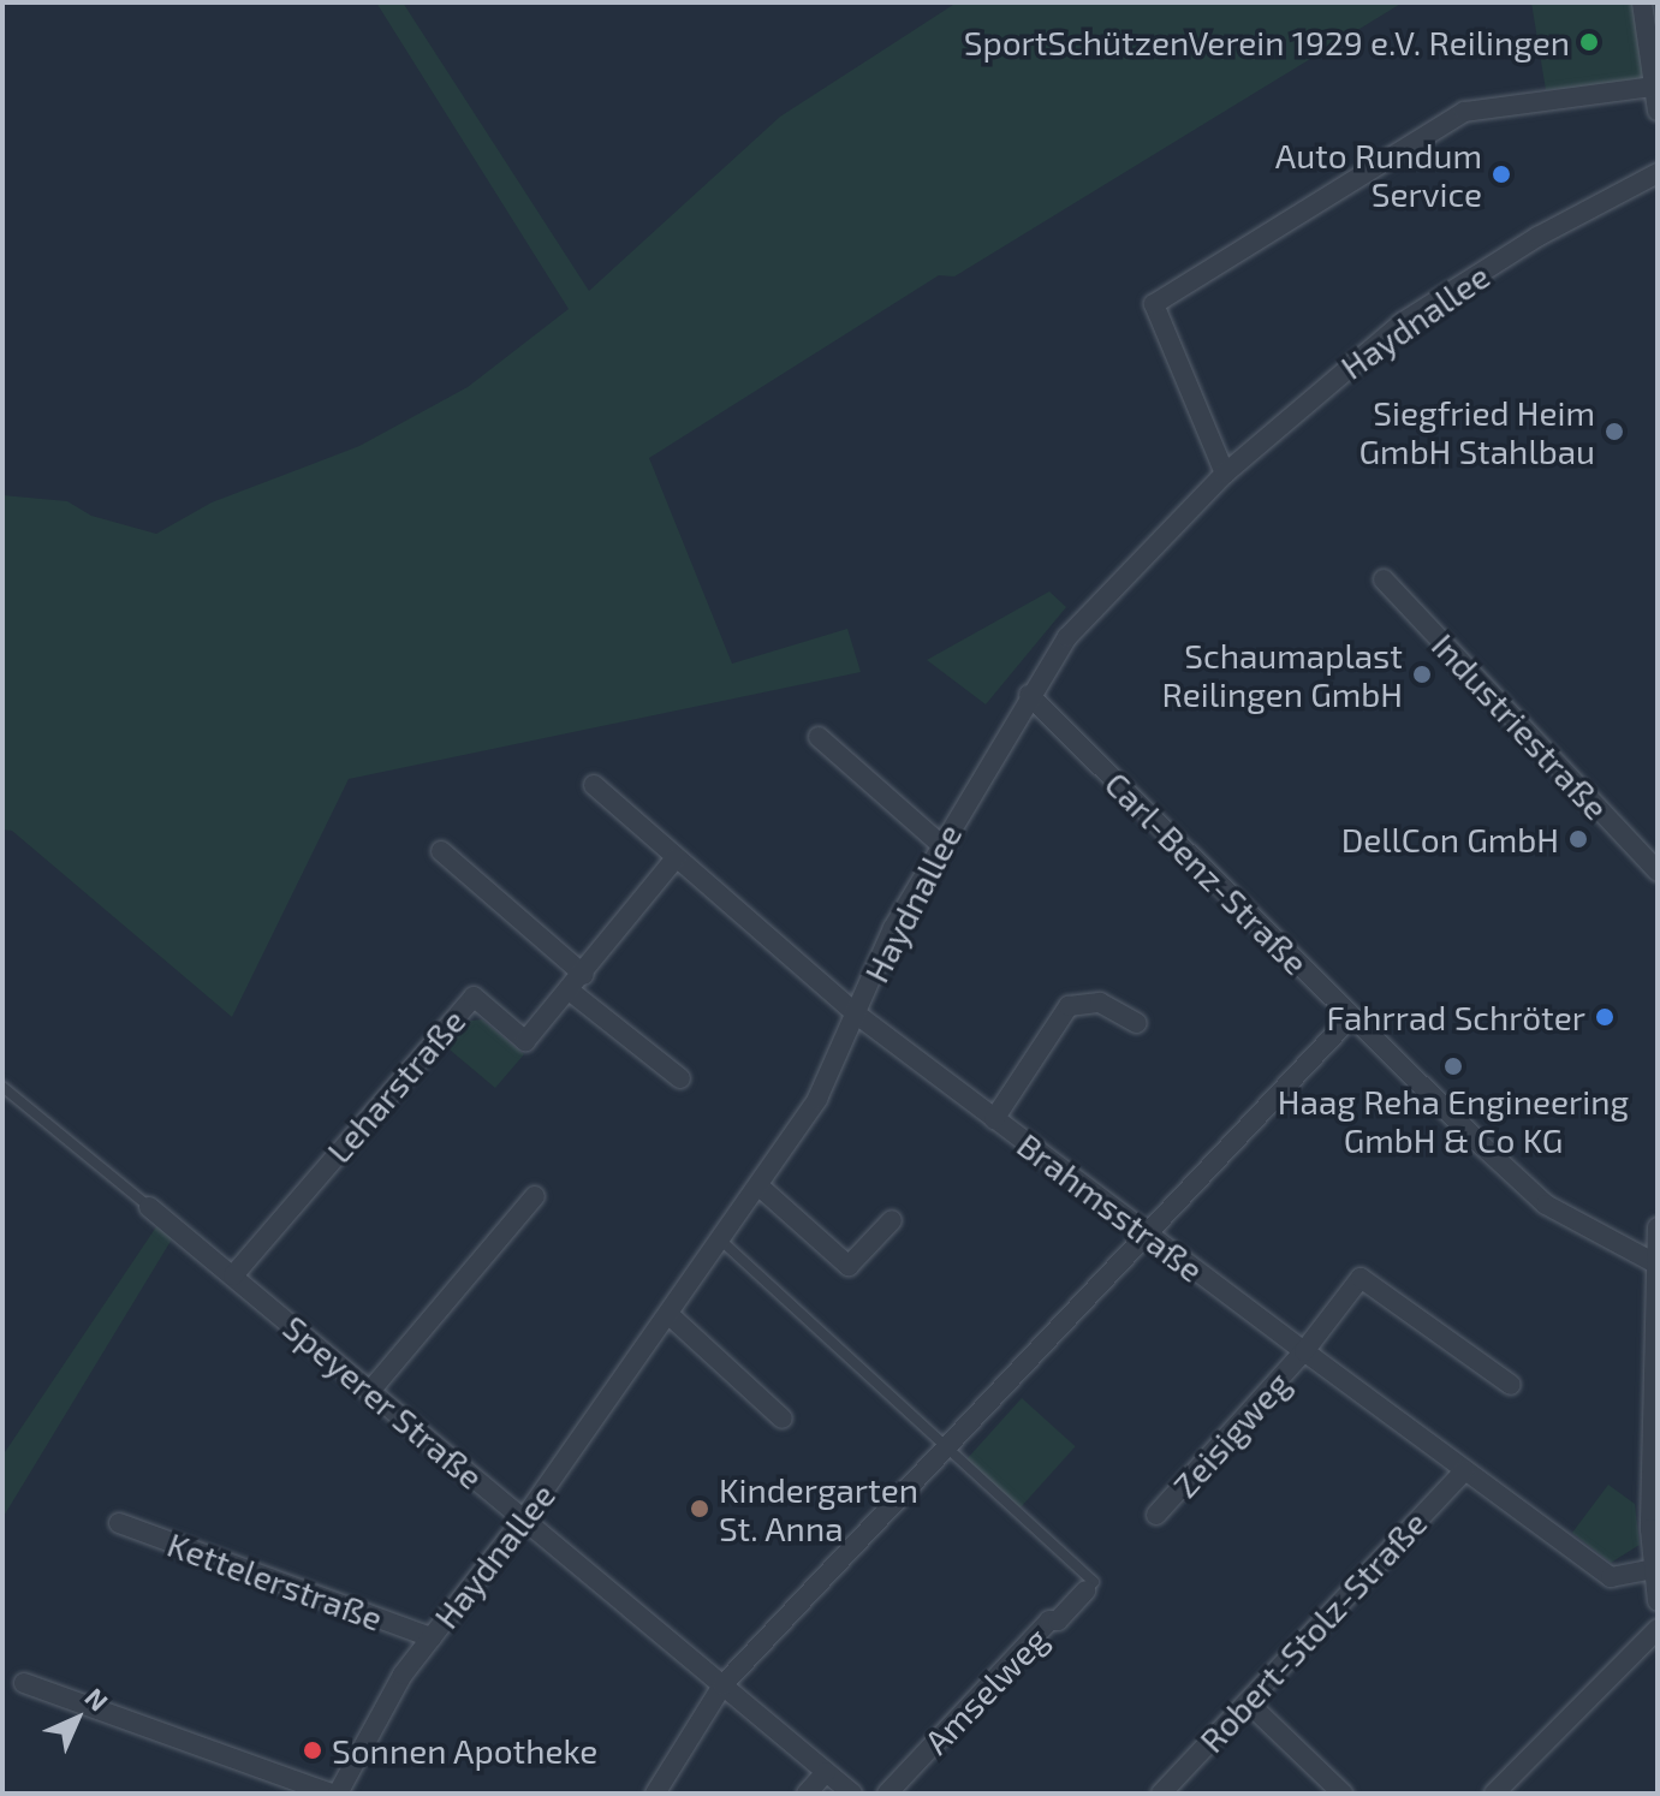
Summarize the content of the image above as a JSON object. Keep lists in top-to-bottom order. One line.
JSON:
{"streets":{"street":["Haydnallee","Industriestraße","Carl-Benz-Straße","Leharstraße","Brahmsstraße","Speyerer Straße","Zeisigweg","Kettelerstraße","Robert-Stolz-Straße","Amselweg"]},"crossings":[["Haydnallee","Carl-Benz-Straße"],["Haydnallee","Brahmsstraße"],["Haydnallee","Speyerer Straße"],["Haydnallee","Kettelerstraße"],["Leharstraße","Brahmsstraße"],["Leharstraße","Speyerer Straße"],["Brahmsstraße","Zeisigweg"],["Brahmsstraße","Robert-Stolz-Straße"]],"places":["SportSchützenVerein 1929 e.V. Reilingen","Auto Rundum Service","Siegfried Heim GmbH Stahlbau","Schaumaplast Reilingen GmbH","DellCon GmbH","Fahrrad Schröter","Haag Reha Engineering GmbH & Co KG","Kindergarten St. Anna","Sonnen Apotheke"],"north":"top right"}
